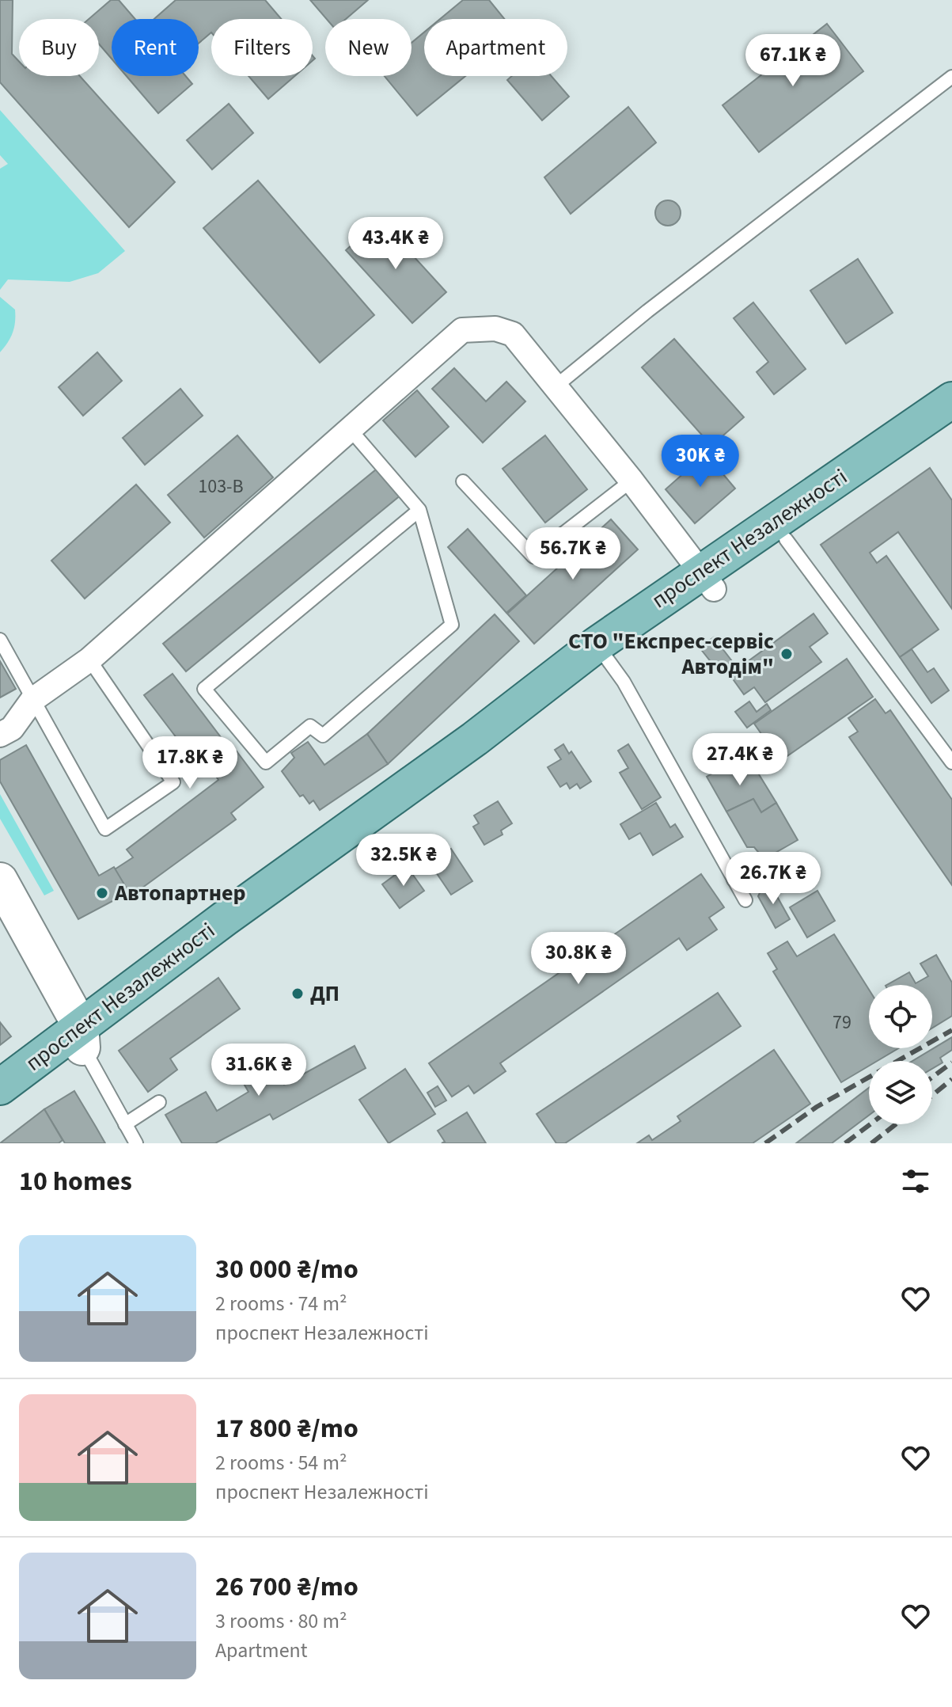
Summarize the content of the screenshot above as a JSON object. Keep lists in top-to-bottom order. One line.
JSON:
{"streets":{"main road":["проспект Незалежності"]},"places":["СТО \"Експрес-сервіс Автодім\"","Автопартнер","ДП"],"house_numbers":["103-В","79"],"page":{"chip":["Buy","Rent","Filters","New","Apartment"],"price":["67.1K ₴","43.4K ₴","30K ₴","56.7K ₴","27.4K ₴","17.8K ₴","32.5K ₴","26.7K ₴","30.8K ₴","31.6K ₴"],"heading":"10 homes","list":[{"name":"30 000 ₴/mo","note":"2 rooms · 74 m² · проспект Незалежності"},{"name":"17 800 ₴/mo","note":"2 rooms · 54 m² · проспект Незалежності"},{"name":"26 700 ₴/mo","note":"3 rooms · 80 m² · Apartment"}]}}
